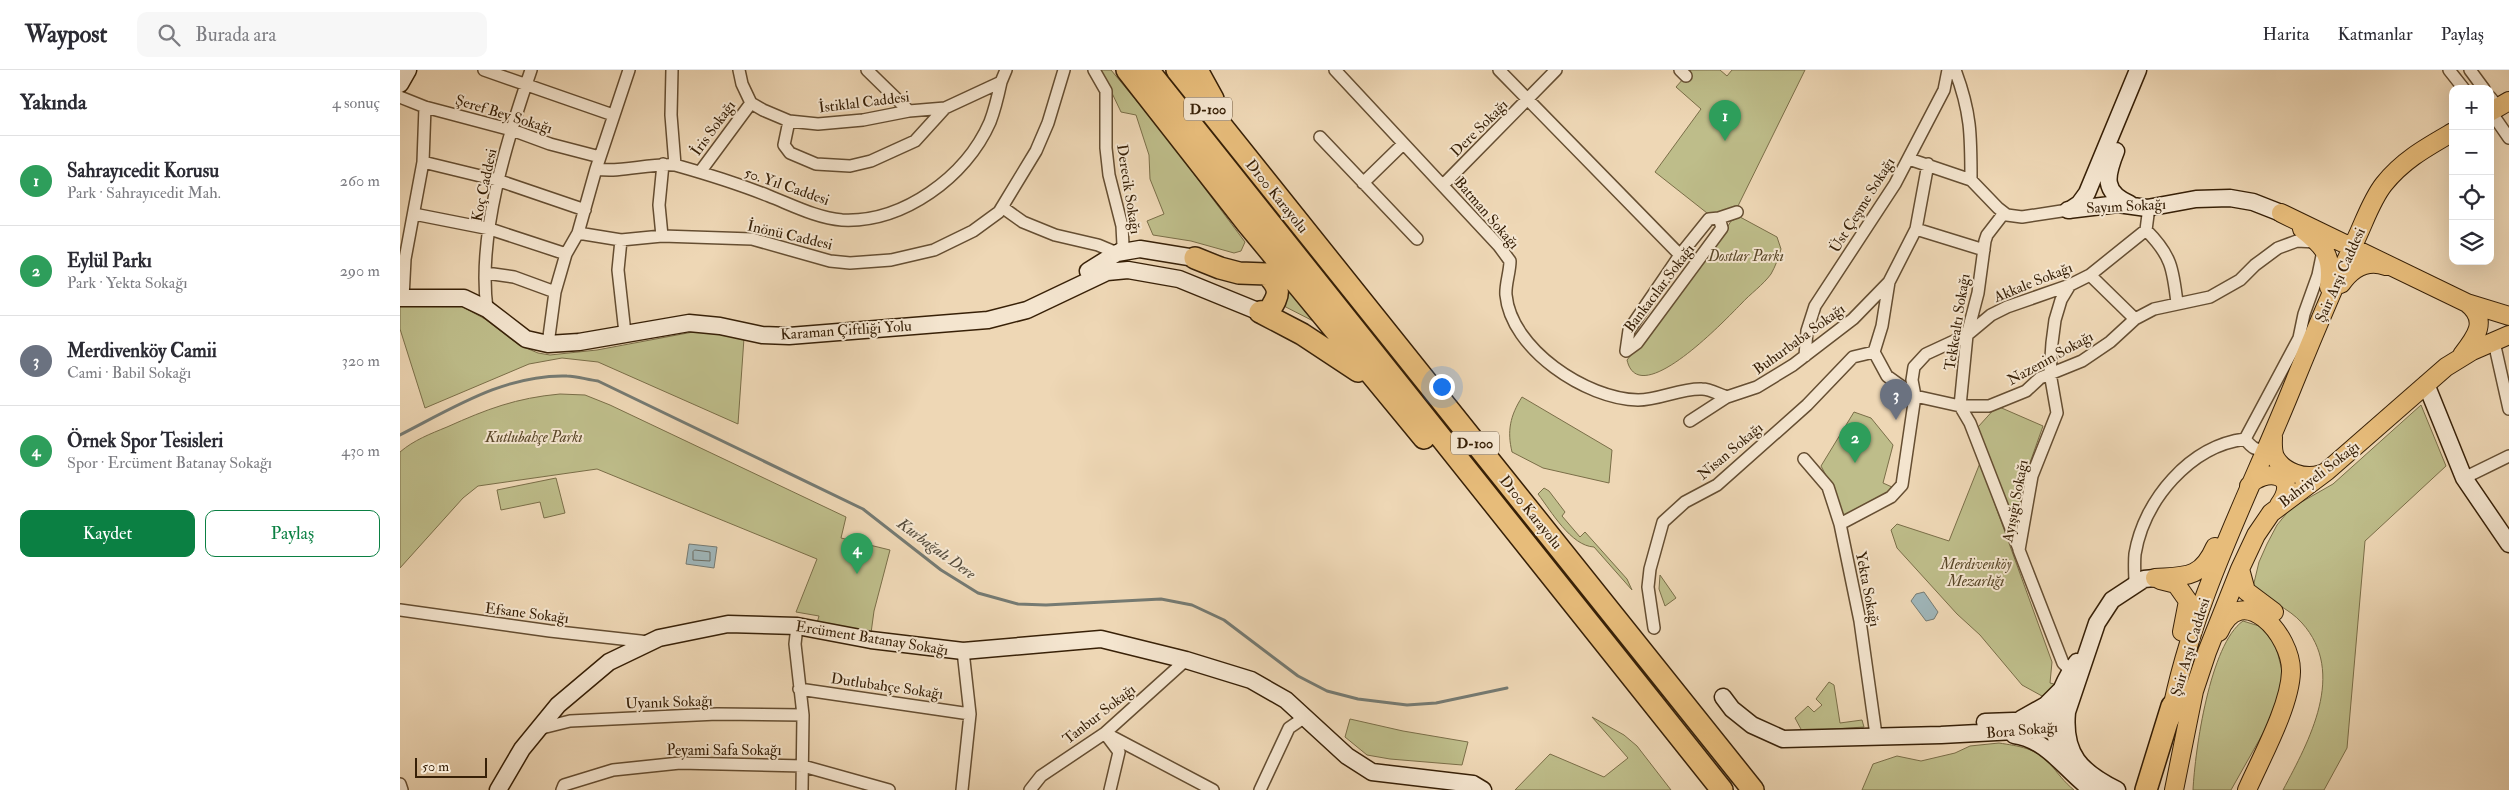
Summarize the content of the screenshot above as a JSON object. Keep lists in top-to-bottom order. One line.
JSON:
{"streets":{"highway":["D-100","D100 Karayolu"],"main road":["Sayım Sokağı","Şair Arşi Caddesi","Karaman Çiftliği Yolu","Bahriyeli Sokağı","Ercüment Batanay Sokağı","Bora Sokağı"],"street":["İstiklal Caddesi","Şeref Bey Sokağı","İris Sokağı","Dere Sokağı","Koç Caddesi","50. Yıl Caddesi","Derecik Sokağı","Üst Çeşme Sokağı","Batman Sokağı","İnönü Caddesi","Akkale Sokağı","Bankacılar Sokağı","Tekkealtı Sokağı","Buhurbaba Sokağı","Nazenin Sokağı","Nisan Sokağı","Ayışığı Sokağı","Yekta Sokağı","Efsane Sokağı","Dutlubahçe Sokağı","Uyanık Sokağı","Tanbur Sokağı","Peyami Safa Sokağı"]},"crossings":[["İstiklal Caddesi","İris Sokağı"],["İstiklal Caddesi","50. Yıl Caddesi"],["Şeref Bey Sokağı","Koç Caddesi"],["İris Sokağı","50. Yıl Caddesi"],["Dere Sokağı","Batman Sokağı"],["Dere Sokağı","Bankacılar Sokağı"],["Koç Caddesi","Karaman Çiftliği Yolu"],["Üst Çeşme Sokağı","Buhurbaba Sokağı"],["Sayım Sokağı","Şair Arşi Caddesi"],["Sayım Sokağı","Tekkealtı Sokağı"],["Batman Sokağı","Buhurbaba Sokağı"],["Şair Arşi Caddesi","Nazenin Sokağı"],["Akkale Sokağı","Tekkealtı Sokağı"],["Akkale Sokağı","Nazenin Sokağı"],["Akkale Sokağı","Ayışığı Sokağı"],["Akkale Sokağı","Yekta Sokağı"],["Tekkealtı Sokağı","Nazenin Sokağı"],["Nazenin Sokağı","Ayışığı Sokağı"],["Yekta Sokağı","Bora Sokağı"],["Efsane Sokağı","Ercüment Batanay Sokağı"],["Ercüment Batanay Sokağı","Uyanık Sokağı"],["Ercüment Batanay Sokağı","Tanbur Sokağı"]],"water":["Kurbağalı Dere"],"parks":["Dostlar Parkı","Kutlubahçe Parkı","Merdivenköy Mezarlığı"],"scale_bar":"50 m","page":{"header":"Waypost","search":"Burada ara","nav":["Harita","Katmanlar","Paylaş"],"heading":["Yakında","4 sonuç"],"map_buttons":["+","−"],"pins":["1","3","2","4"],"list":[{"mark":"1","name":"Sahrayıcedit Korusu","note":"Park · Sahrayıcedit Mah.","value":"260 m"},{"mark":"2","name":"Eylül Parkı","note":"Park · Yekta Sokağı","value":"290 m"},{"mark":"3","name":"Merdivenköy Camii","note":"Cami · Babil Sokağı","value":"320 m"},{"mark":"4","name":"Örnek Spor Tesisleri","note":"Spor · Ercüment Batanay Sokağı","value":"430 m"}],"buttons":["Kaydet","Paylaş"],"scale":"50 m"}}
